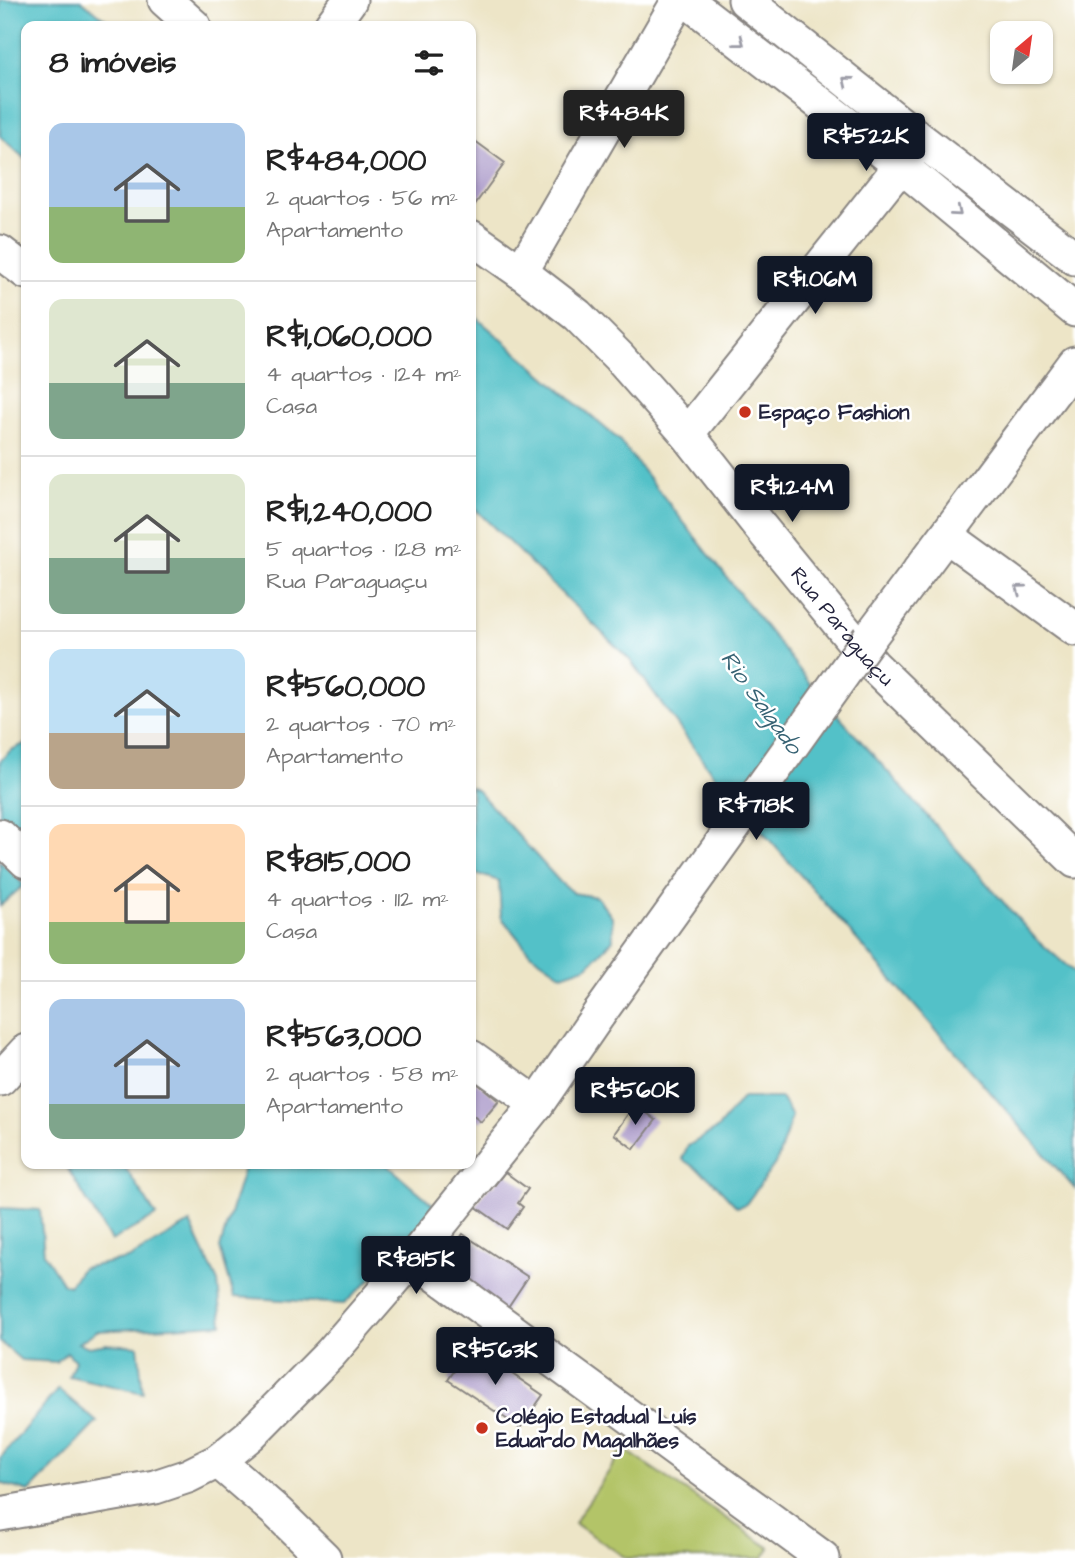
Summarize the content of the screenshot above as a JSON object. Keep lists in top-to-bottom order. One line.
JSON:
{"streets":{"street":["Rua Paraguaçu"]},"water":["Rio Salgado"],"places":["Espaço Fashion","Colégio Estadual Luís Eduardo Magalhães"],"north":"top right","page":{"heading":"8 imóveis","price":["R$484K","R$522K","R$1.06M","R$1.24M","R$718K","R$560K","R$815K","R$563K"],"list":[{"name":"R$484,000","note":"2 quartos · 56 m² · Apartamento"},{"name":"R$1,060,000","note":"4 quartos · 124 m² · Casa"},{"name":"R$1,240,000","note":"5 quartos · 128 m² · Rua Paraguaçu"},{"name":"R$560,000","note":"2 quartos · 70 m² · Apartamento"},{"name":"R$815,000","note":"4 quartos · 112 m² · Casa"},{"name":"R$563,000","note":"2 quartos · 58 m² · Apartamento"}]}}
